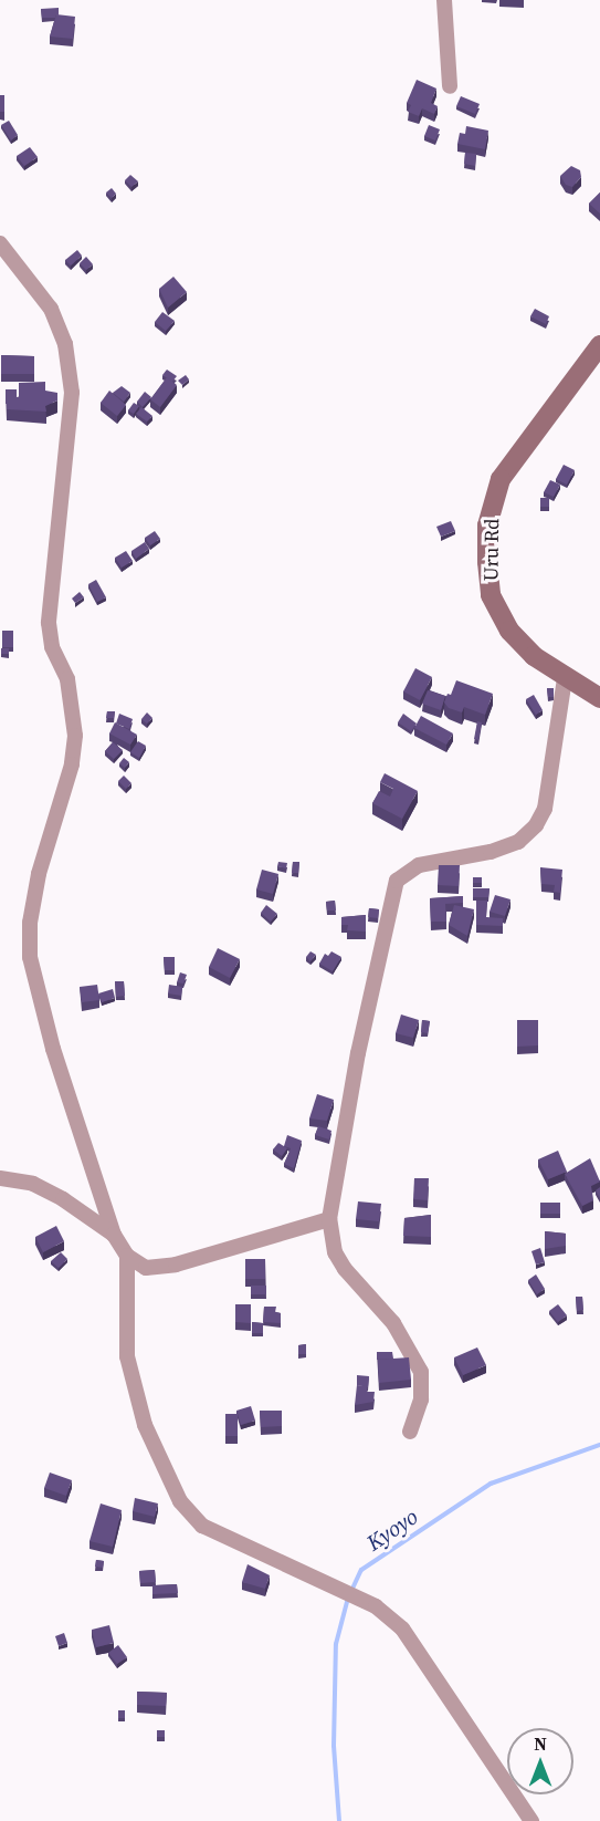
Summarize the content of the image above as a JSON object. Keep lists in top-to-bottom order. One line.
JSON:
{"streets":{"street":["Uru Rd"]},"water":["Kyoyo"],"north":"top"}
